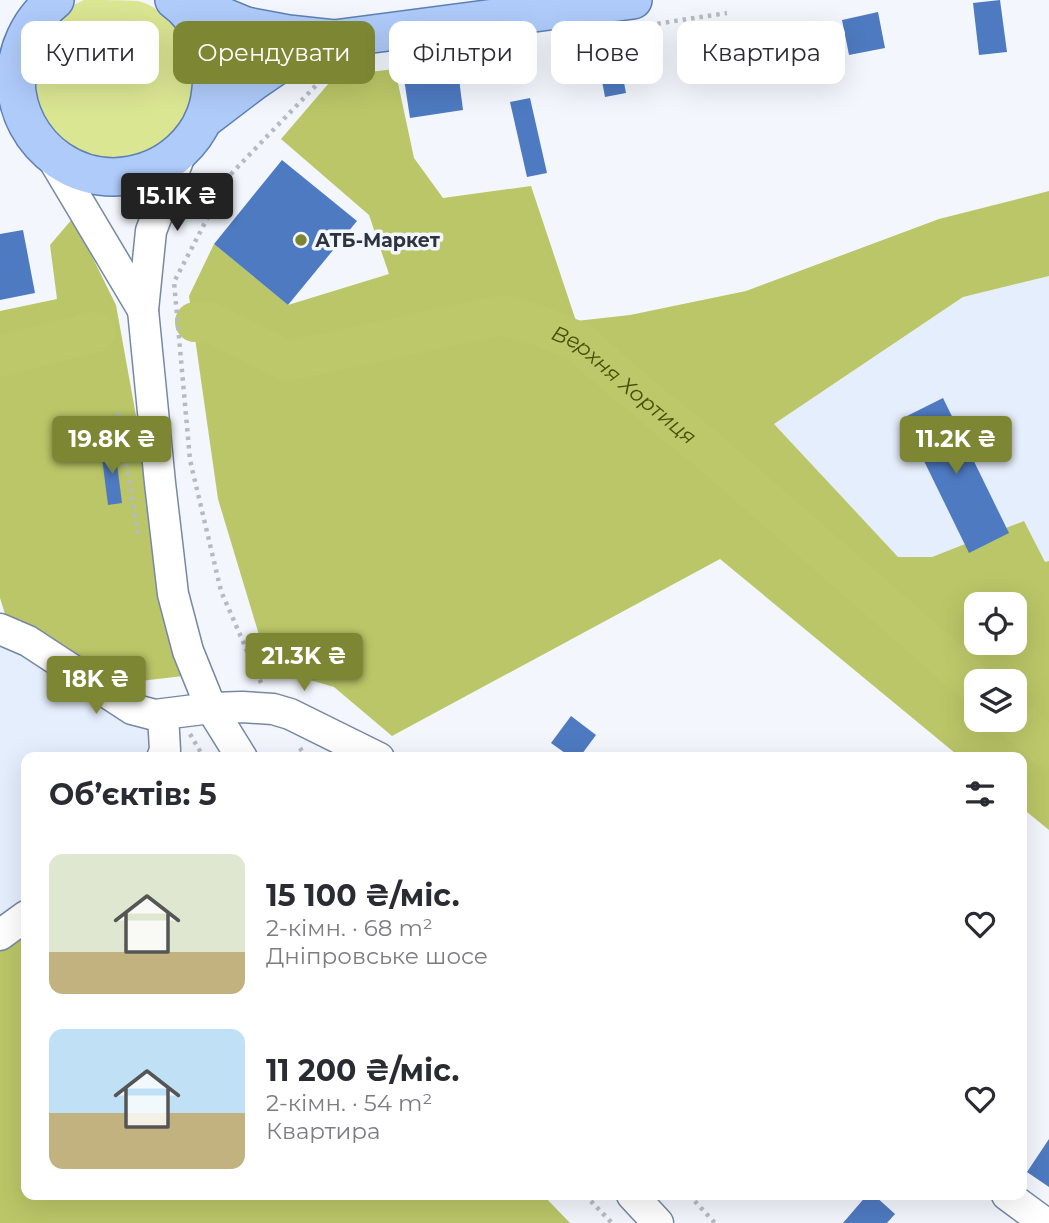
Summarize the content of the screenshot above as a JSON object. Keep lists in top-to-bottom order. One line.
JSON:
{"water":["Верхня Хортиця"],"places":["АТБ-Маркет"],"page":{"chip":["Купити","Орендувати","Фільтри","Нове","Квартира"],"price":["15.1K ₴","19.8K ₴","11.2K ₴","21.3K ₴","18K ₴"],"heading":"Об’єктів: 5","list":[{"name":"15 100 ₴/міс.","note":"2-кімн. · 68 m² · Дніпровське шосе"},{"name":"11 200 ₴/міс.","note":"2-кімн. · 54 m² · Квартира"}]}}
